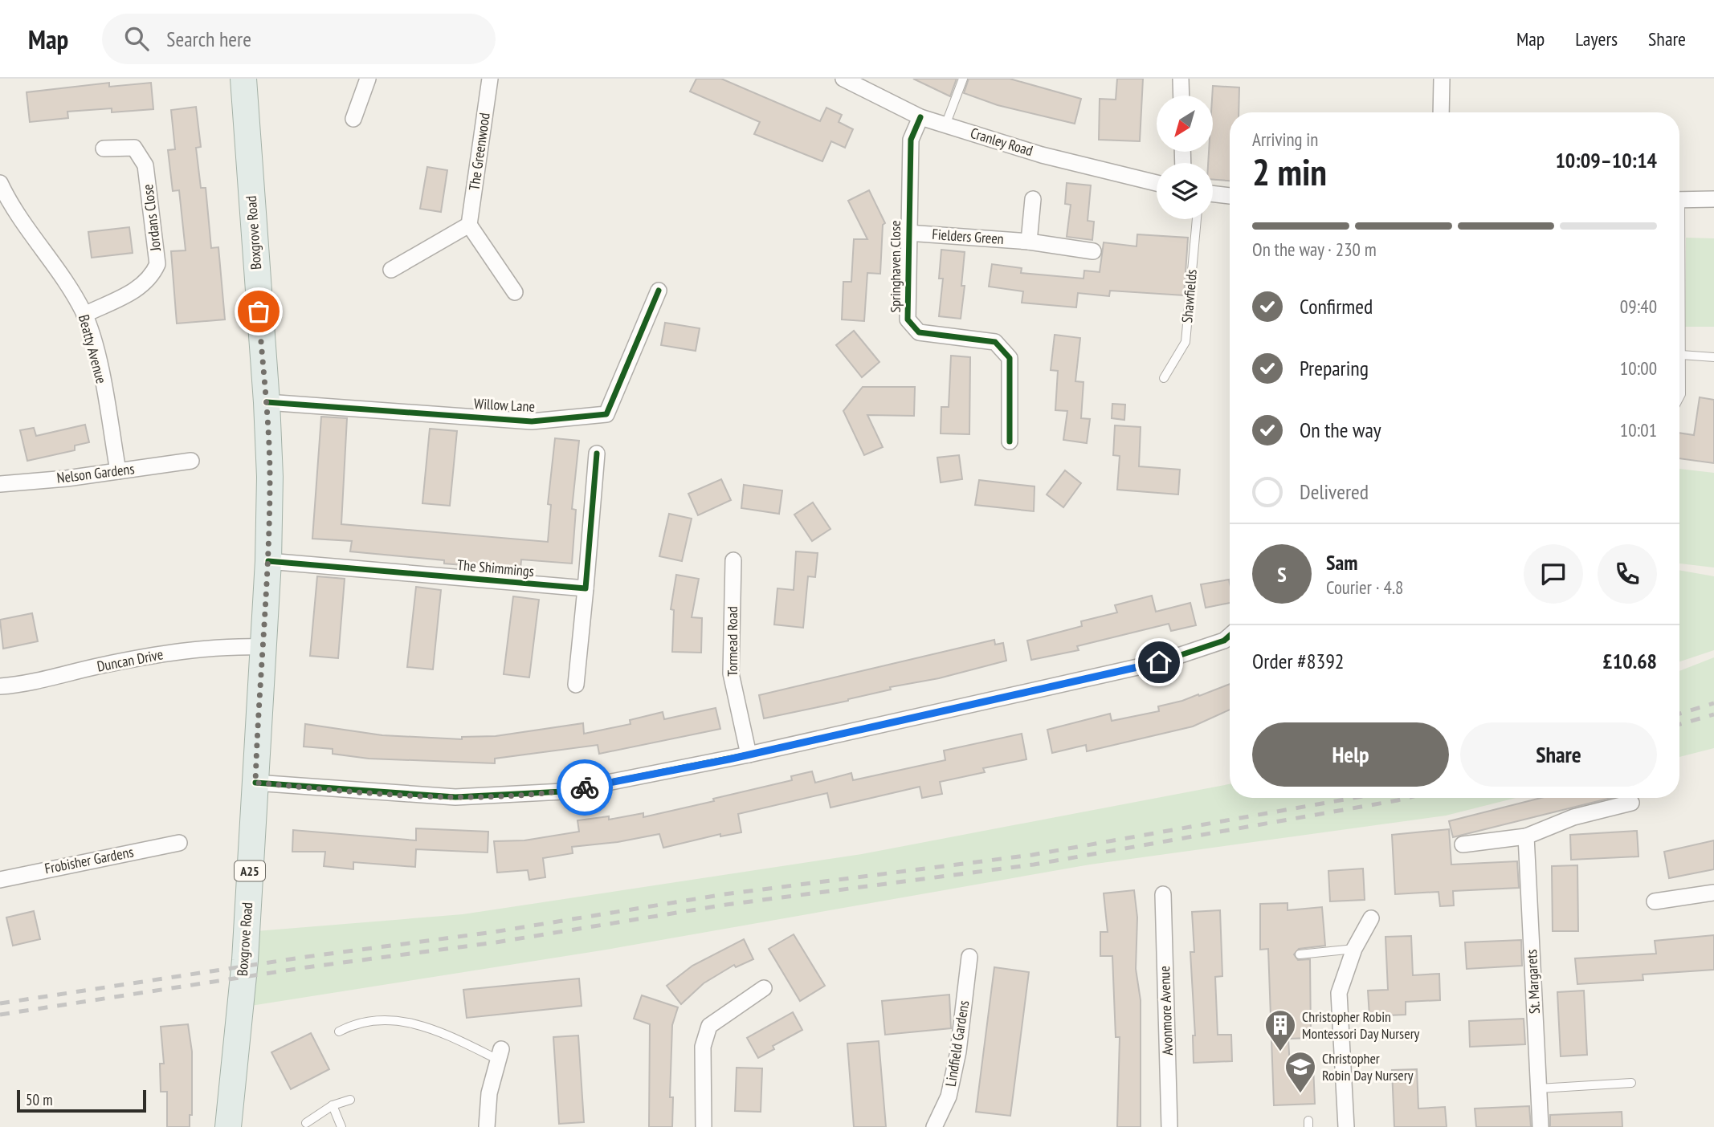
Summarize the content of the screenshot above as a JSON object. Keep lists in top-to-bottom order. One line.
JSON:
{"streets":{"main road":["Boxgrove Road","A25"],"street":["Cranley Road","The Greenwood","Jordans Close","Fielders Green","Springhaven Close","Beatty Avenue","Willow Lane","Nelson Gardens","The Shimmings","Tormead Road","Duncan Drive","Frobisher Gardens","St. Margarets","Avonmore Avenue","Lindfield Gardens"],"lane":["Shawfields"]},"crossings":[["Cranley Road","Springhaven Close"],["Jordans Close","Beatty Avenue"],["Boxgrove Road","Willow Lane"],["Boxgrove Road","The Shimmings"],["Boxgrove Road","Duncan Drive"],["Fielders Green","Springhaven Close"],["Beatty Avenue","Nelson Gardens"]],"places":{"building":["Christopher Robin Montessori Day Nursery"],"school or university":["Christopher Robin Day Nursery"]},"scale_bar":"50 m","north":"bottom left","page":{"header":"Map","search":"Search here","nav":["Map","Layers","Share"],"heading":["2 min","Arriving in","10:09–10:14"],"panel":["Sam","Courier · 4.8","Order #8392","£10.68"],"bar":"On the way · 230 m","list":[["Confirmed","09:40"],["Preparing","10:00"],["On the way","10:01"],"Delivered"],"round":"S","buttons":["Help","Share"],"scale":"50 m"}}
